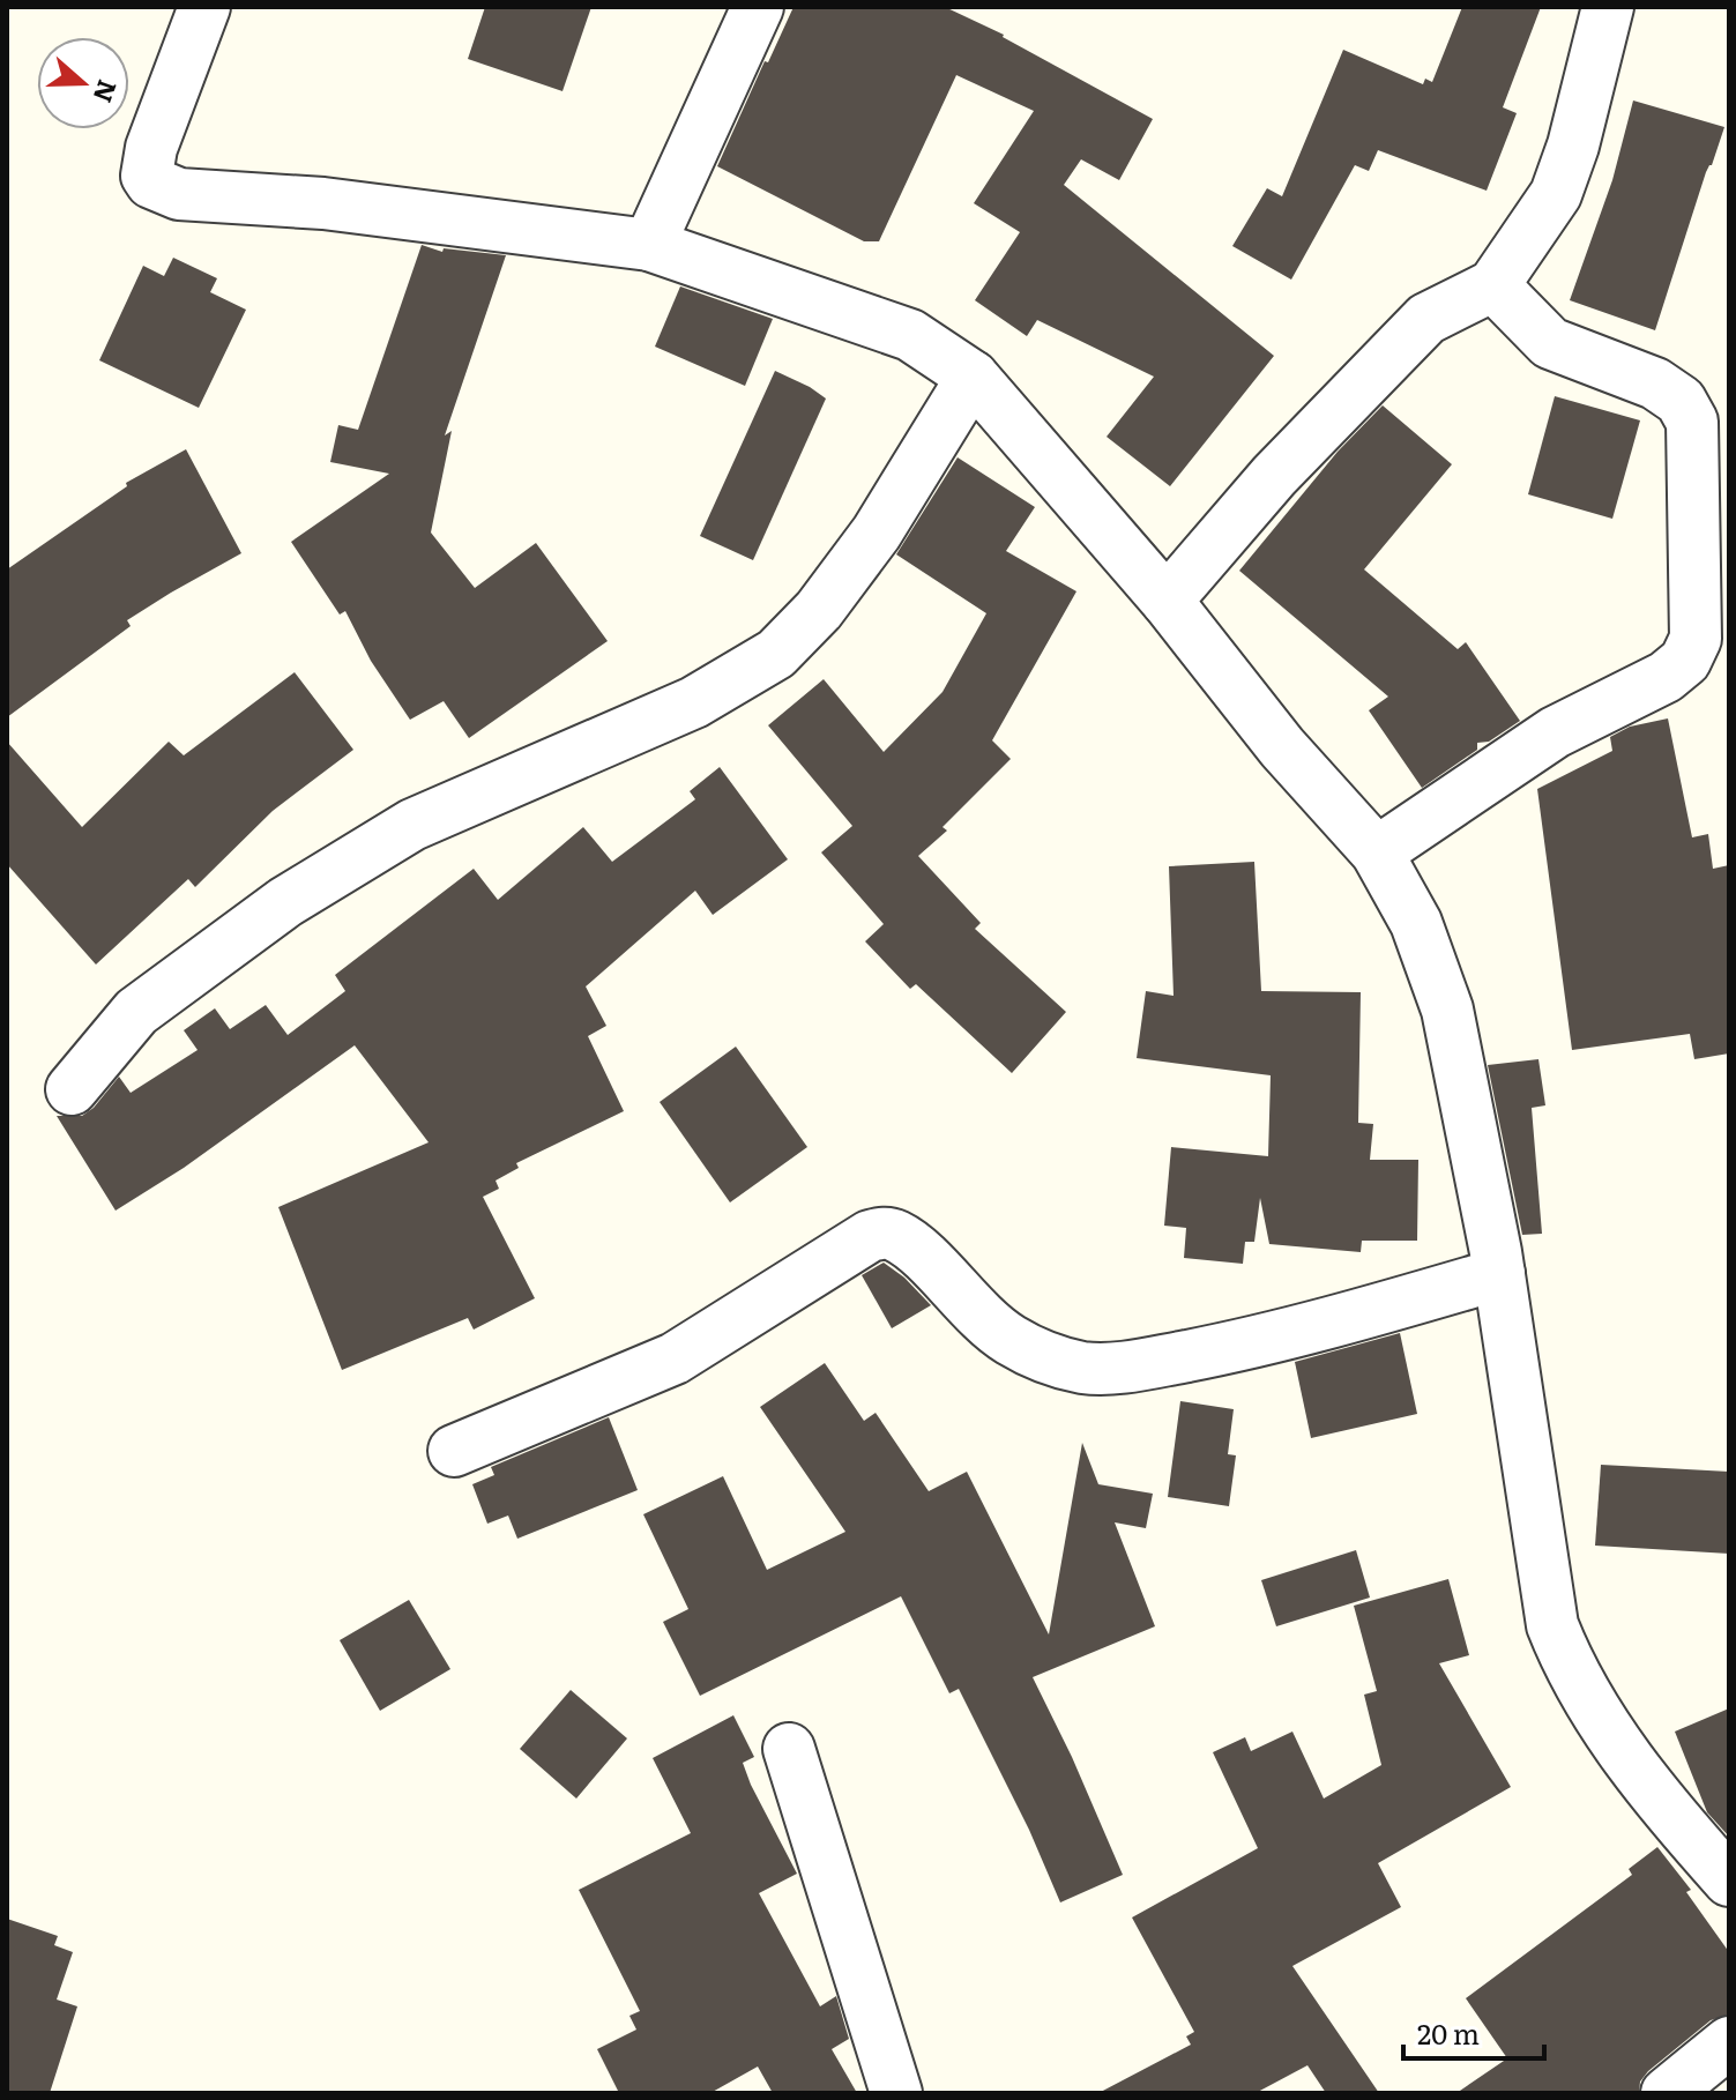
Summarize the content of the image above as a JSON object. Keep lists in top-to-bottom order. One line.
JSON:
{"scale_bar":"20 m","north":"right"}
